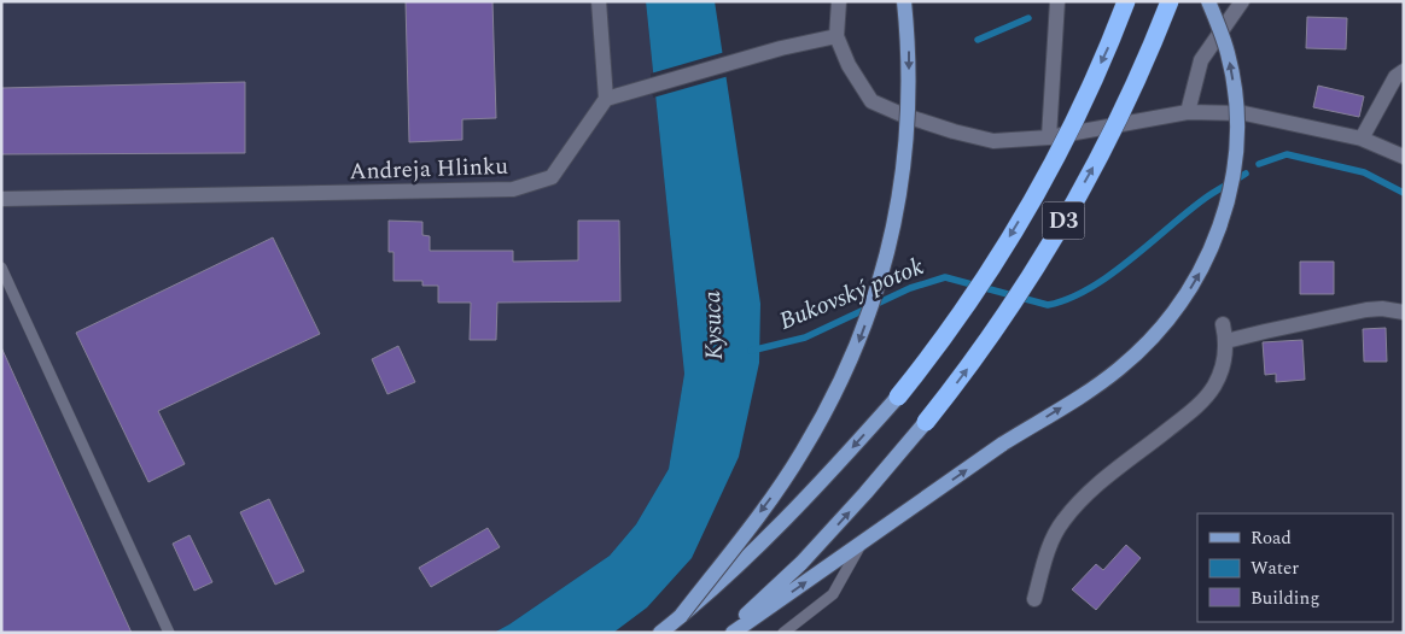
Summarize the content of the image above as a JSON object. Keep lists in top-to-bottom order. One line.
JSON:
{"streets":{"highway":["D3"],"street":["Andreja Hlinku"]},"water":["Bukovský potok","Kysuca"],"legend":["Road","Water","Building"]}
